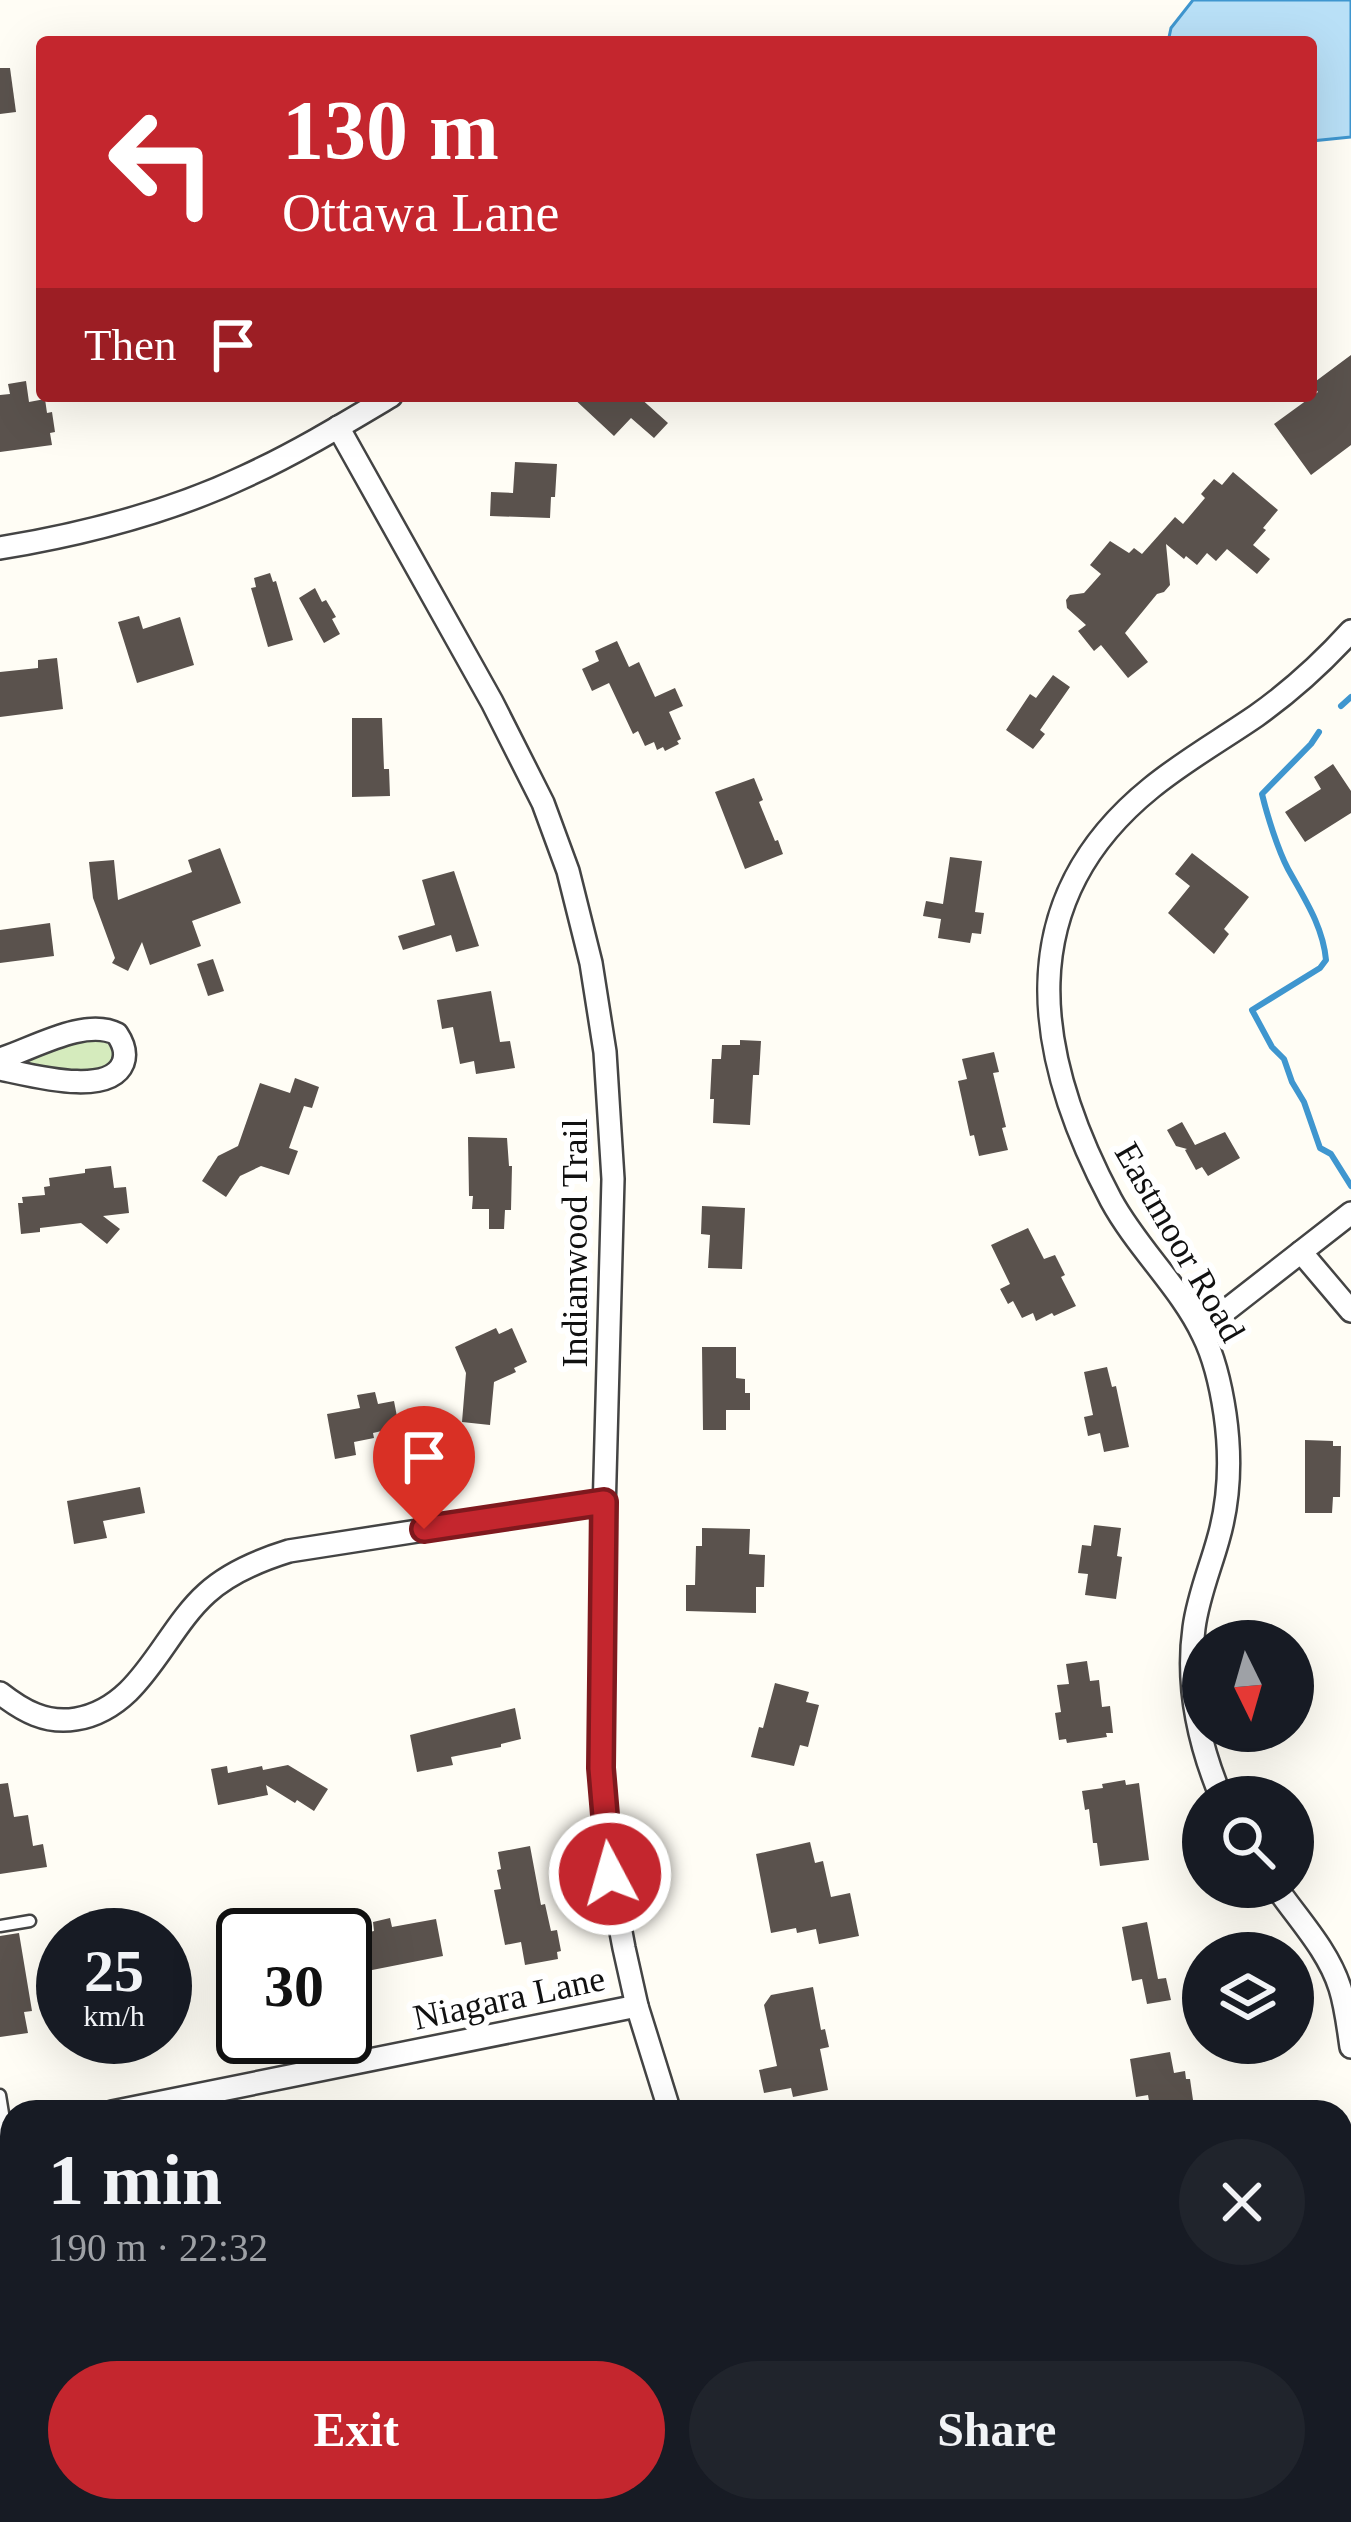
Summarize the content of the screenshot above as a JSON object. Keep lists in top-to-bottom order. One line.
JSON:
{"streets":{"street":["Eastmoor Road","Indianwood Trail","Niagara Lane"]},"crossings":[["Indianwood Trail","Niagara Lane"]],"north":"bottom","page":{"turn":["130 m","Ottawa Lane"],"then":"Then","speed":"25 km/h","limit":"30","heading":["1 min","190 m · 22:32"],"buttons":["Exit","Share"]}}
